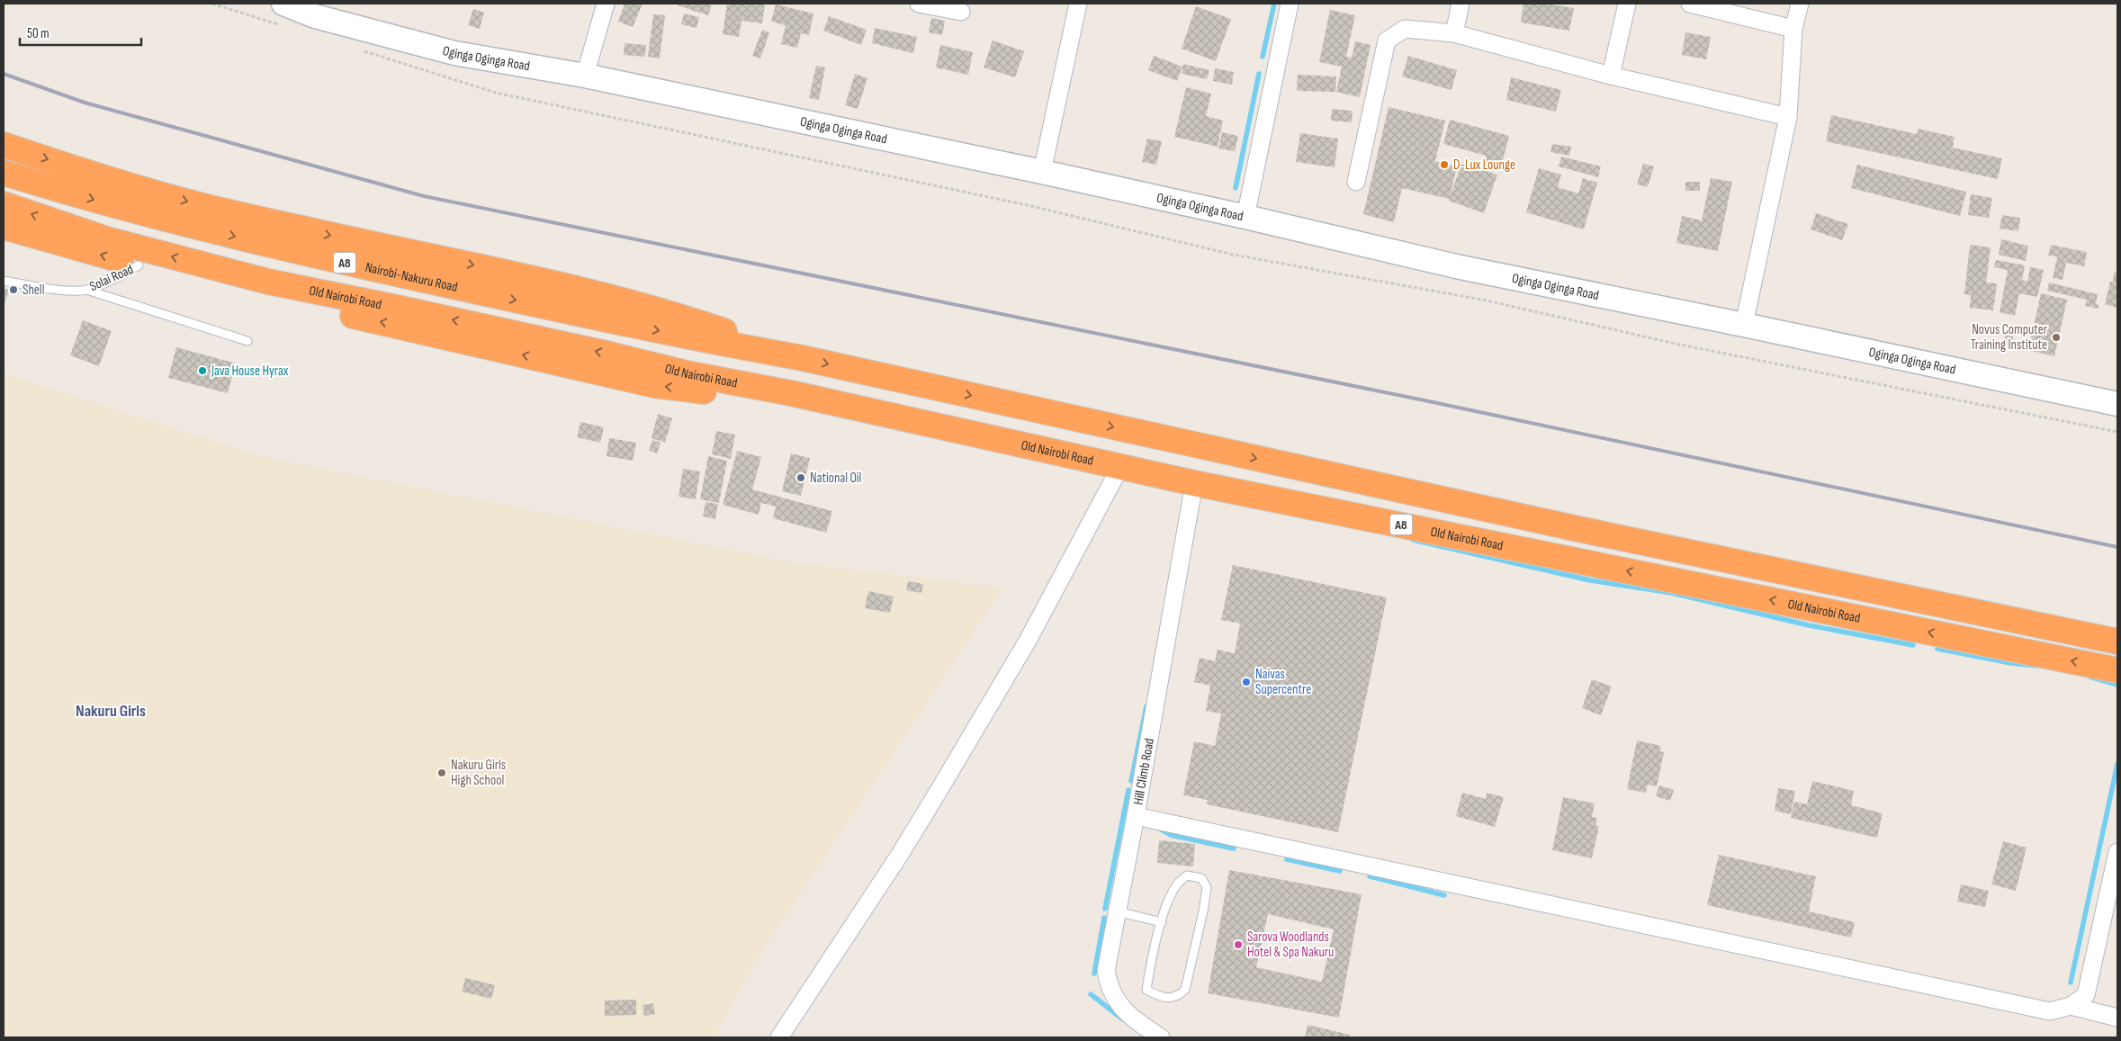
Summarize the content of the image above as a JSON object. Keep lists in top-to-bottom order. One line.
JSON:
{"streets":{"highway":["A8","Nairobi-Nakuru Road","Old Nairobi Road"],"street":["Oginga Oginga Road","Hill Climb Road"],"lane":["Solai Road"]},"crossings":[["A8","Nairobi-Nakuru Road"],["Old Nairobi Road","Hill Climb Road"]],"districts":["Nakuru Girls"],"places":["D-Lux Lounge","Shell","Novus Computer Training Institute","Java House Hyrax","National Oil","Naivas Supercentre","Nakuru Girls High School","Sarova Woodlands Hotel & Spa Nakuru"],"scale_bar":"50 m"}
